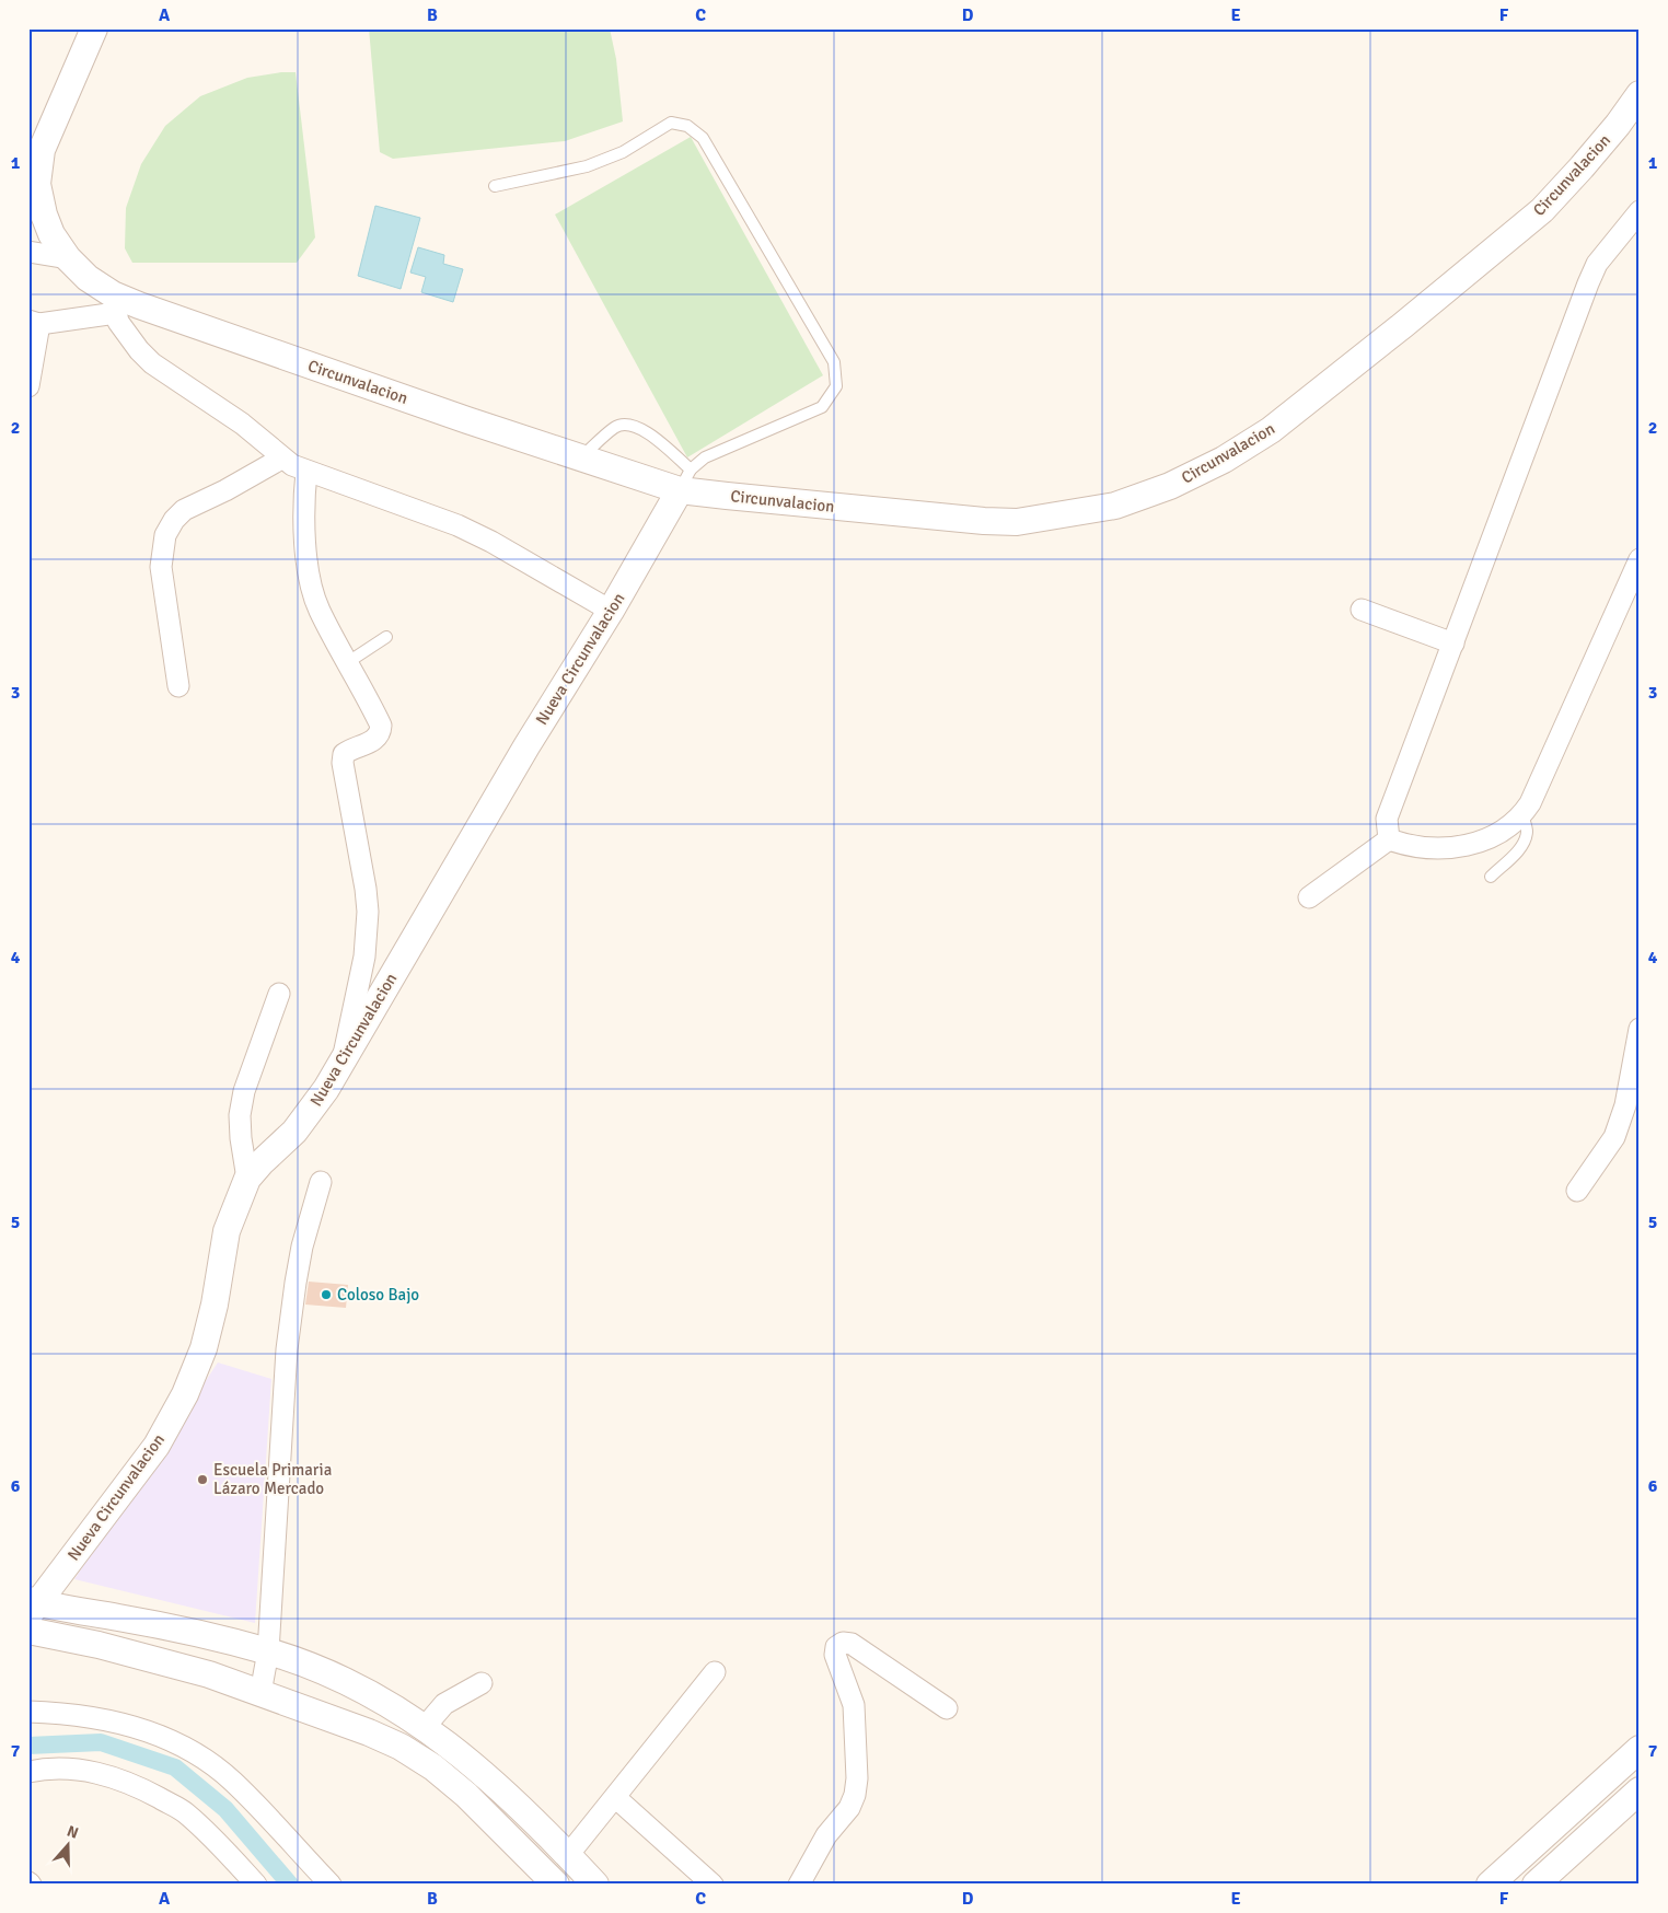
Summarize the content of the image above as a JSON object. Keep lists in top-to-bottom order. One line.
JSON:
{"streets":{"street":["Circunvalacion","Nueva Circunvalacion"]},"crossings":[["Circunvalacion","Nueva Circunvalacion"]],"places":["Coloso Bajo","Escuela Primaria Lázaro Mercado"],"north":"top","grid":{"columns":["A","B","C","D","E","F"],"rows":["1","2","3","4","5","6","7"]}}
